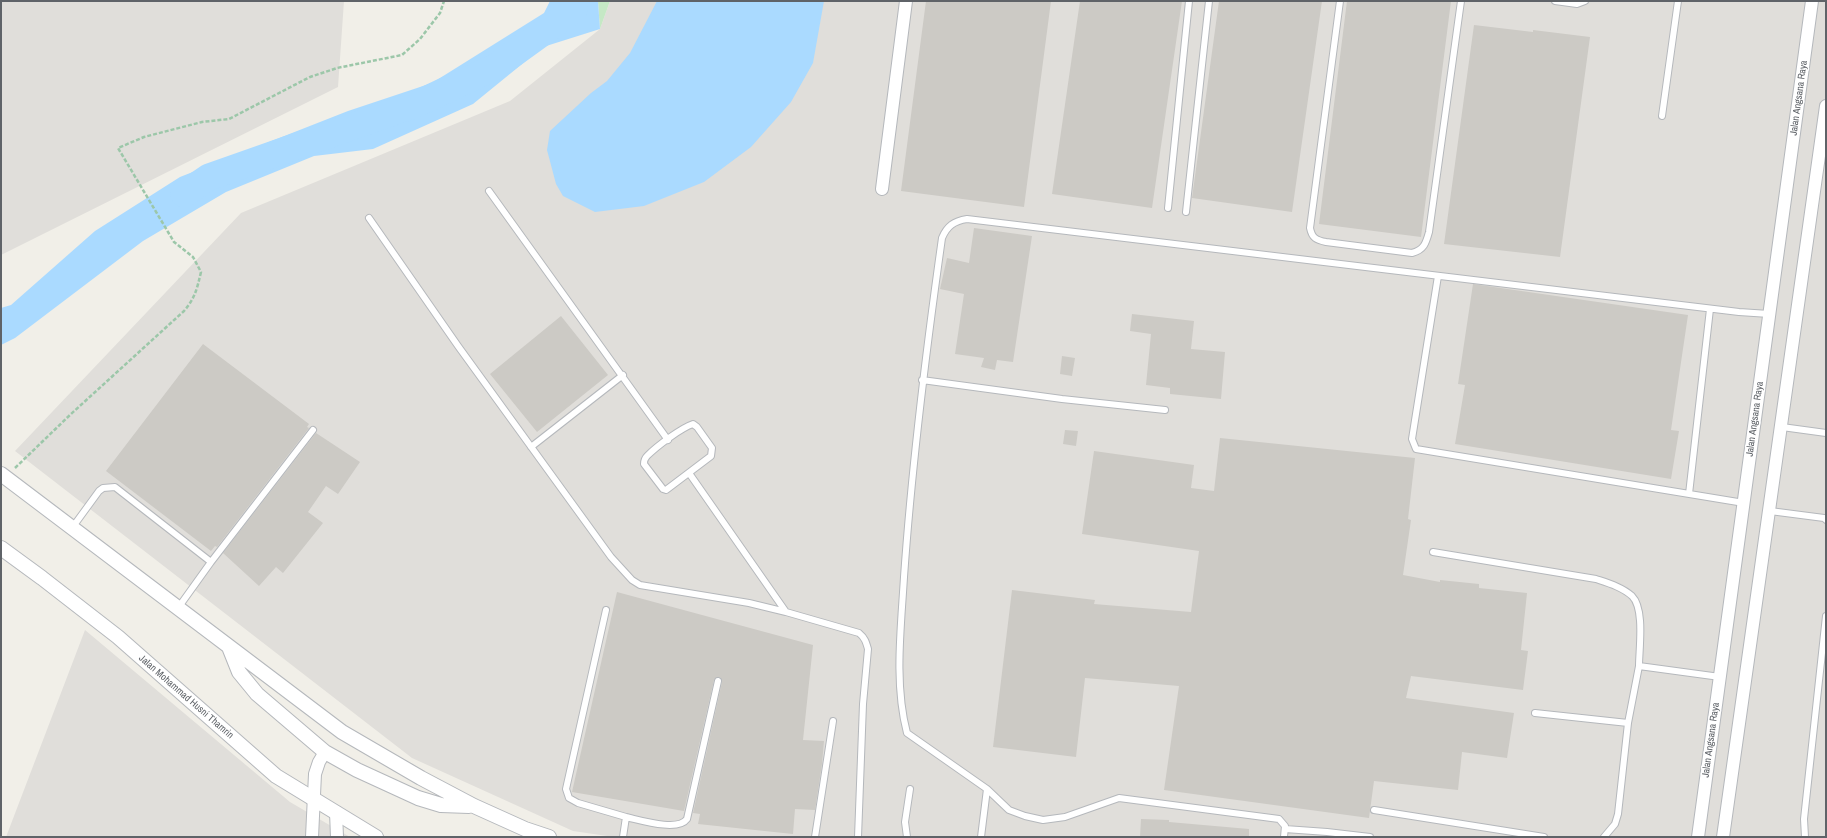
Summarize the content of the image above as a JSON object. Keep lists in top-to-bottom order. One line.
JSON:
{"streets":{"street":["Jalan Angsana Raya","Jalan Mohammad Husni Thamrin"]}}
